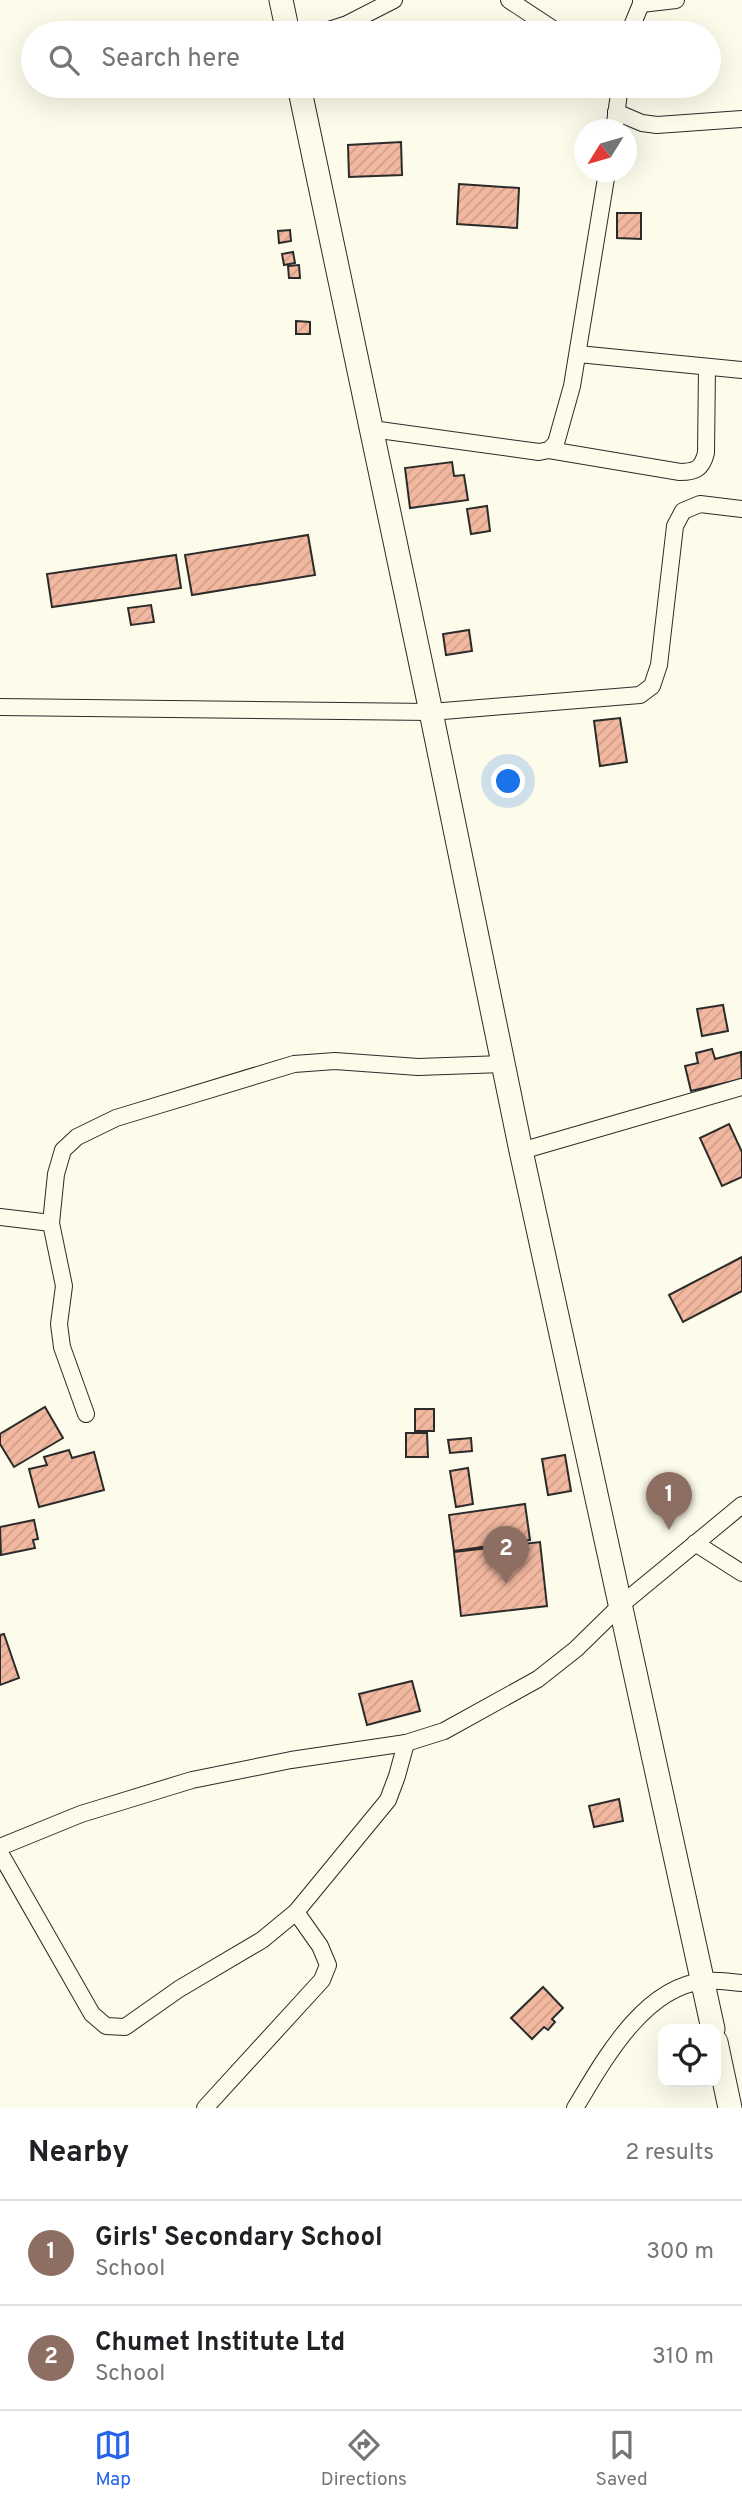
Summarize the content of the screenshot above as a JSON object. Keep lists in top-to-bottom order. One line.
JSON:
{"north":"bottom left","page":{"search":"Search here","pins":["1","2"],"heading":["Nearby","2 results"],"list":[{"mark":"1","name":"Girls' Secondary School","note":"School","value":"300 m"},{"mark":"2","name":"Chumet Institute Ltd","note":"School","value":"310 m"}],"nav":["Map","Directions","Saved"]}}
